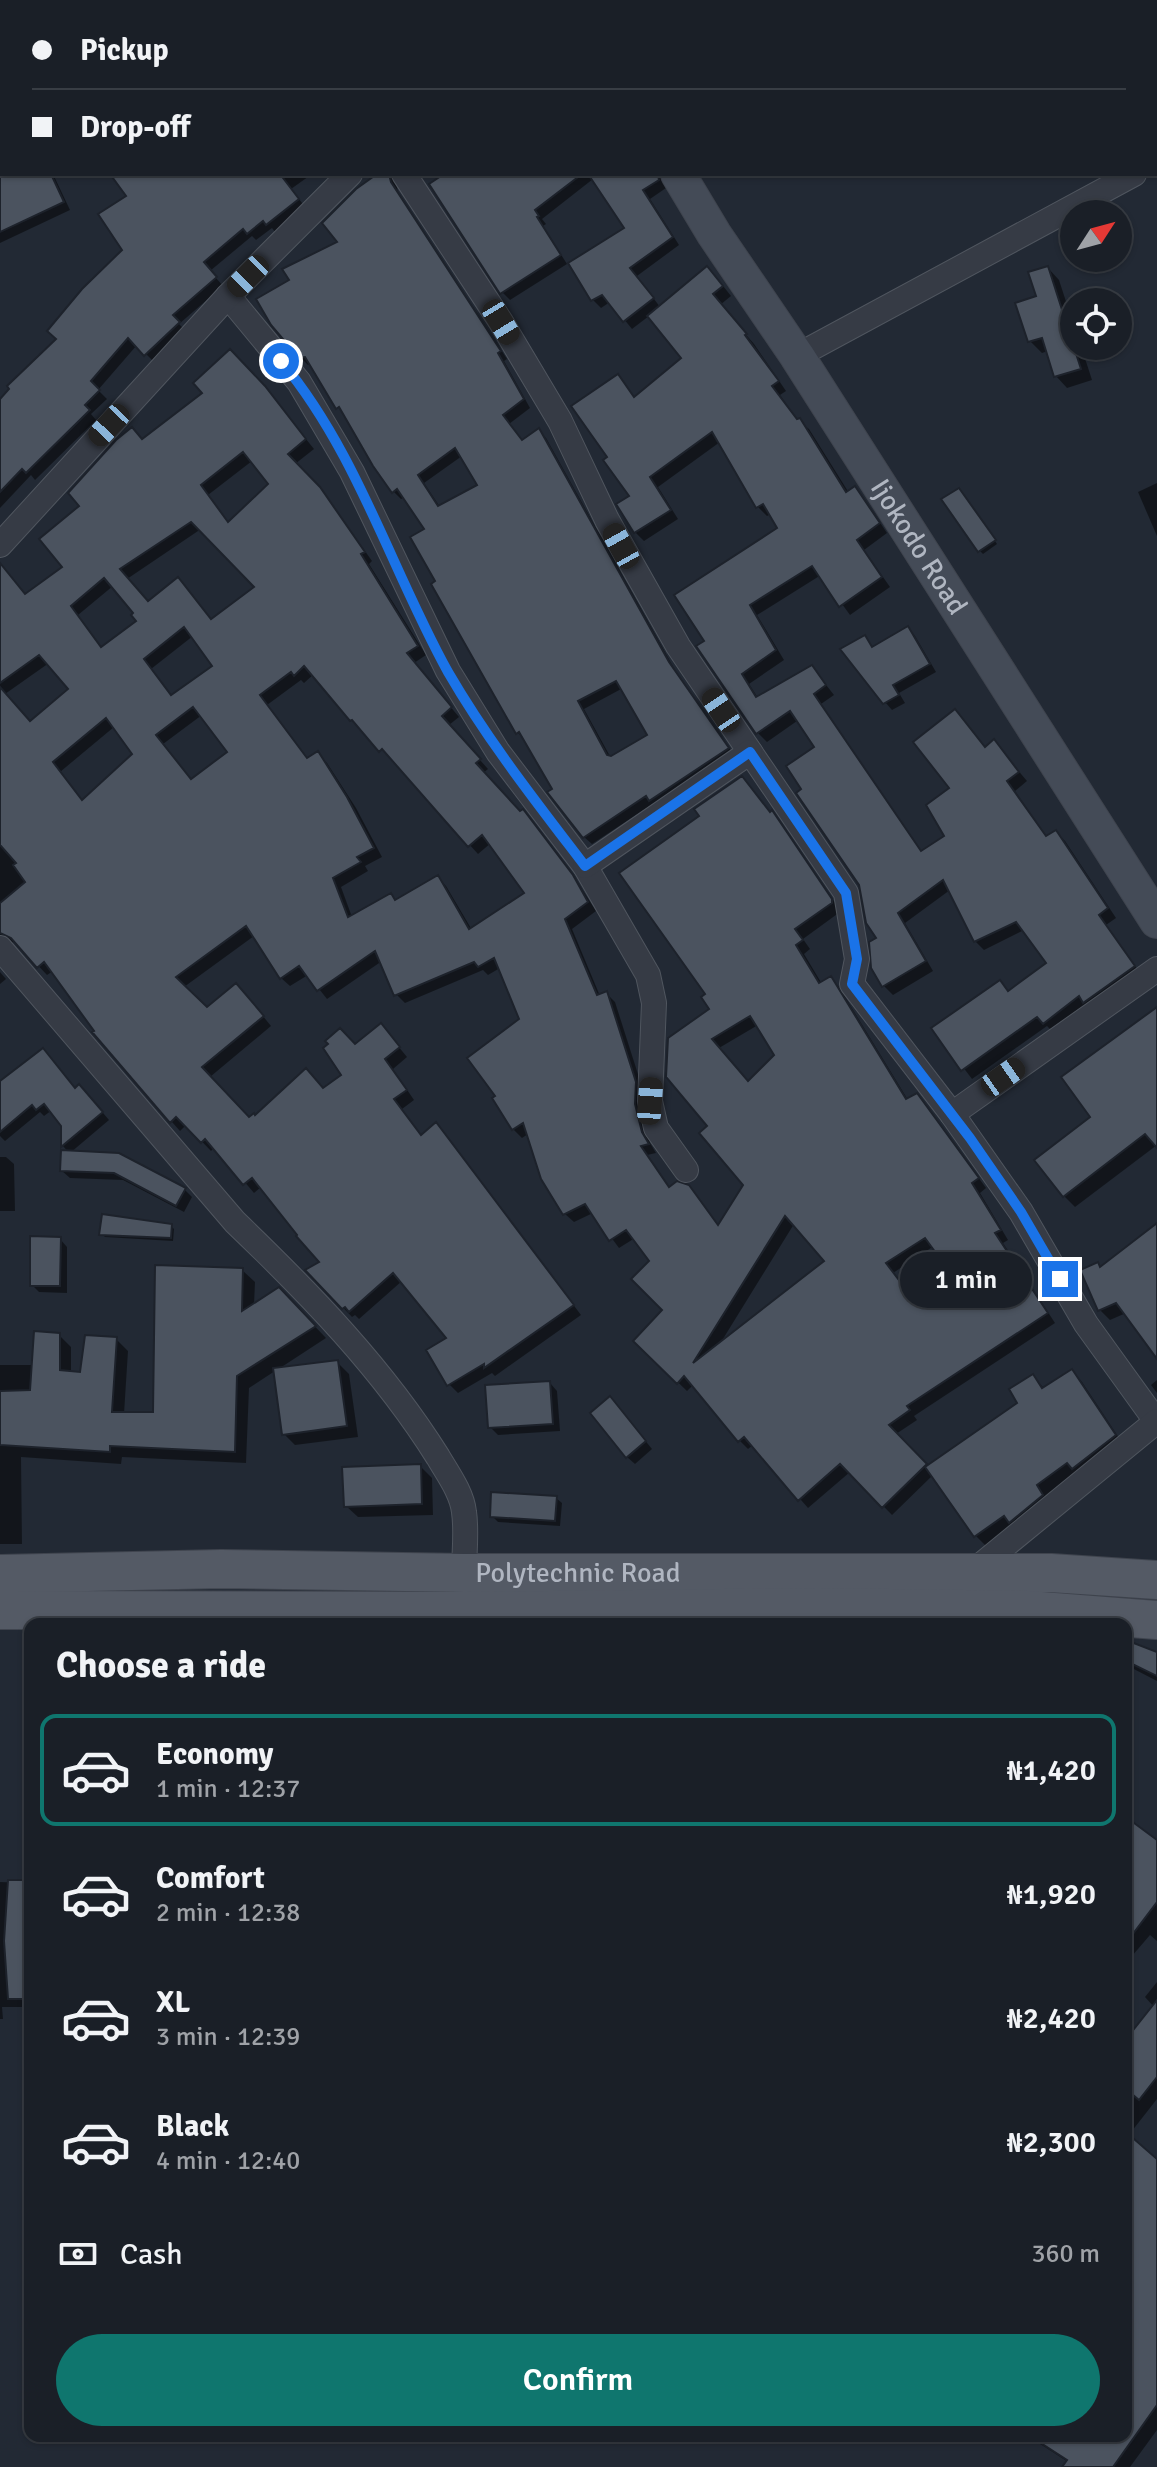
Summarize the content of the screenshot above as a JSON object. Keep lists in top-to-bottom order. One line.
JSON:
{"streets":{"main road":["Ijokodo Road","Polytechnic Road"]},"north":"top right","page":{"banner":["Pickup","Drop-off"],"bubble":"1 min","heading":"Choose a ride","list":[{"name":"Economy","note":"1 min · 12:37","value":"₦1,420"},{"name":"Comfort","note":"2 min · 12:38","value":"₦1,920"},{"name":"XL","note":"3 min · 12:39","value":"₦2,420"},{"name":"Black","note":"4 min · 12:40","value":"₦2,300"}],"pay":["Cash","360 m"],"buttons":"Confirm"}}
